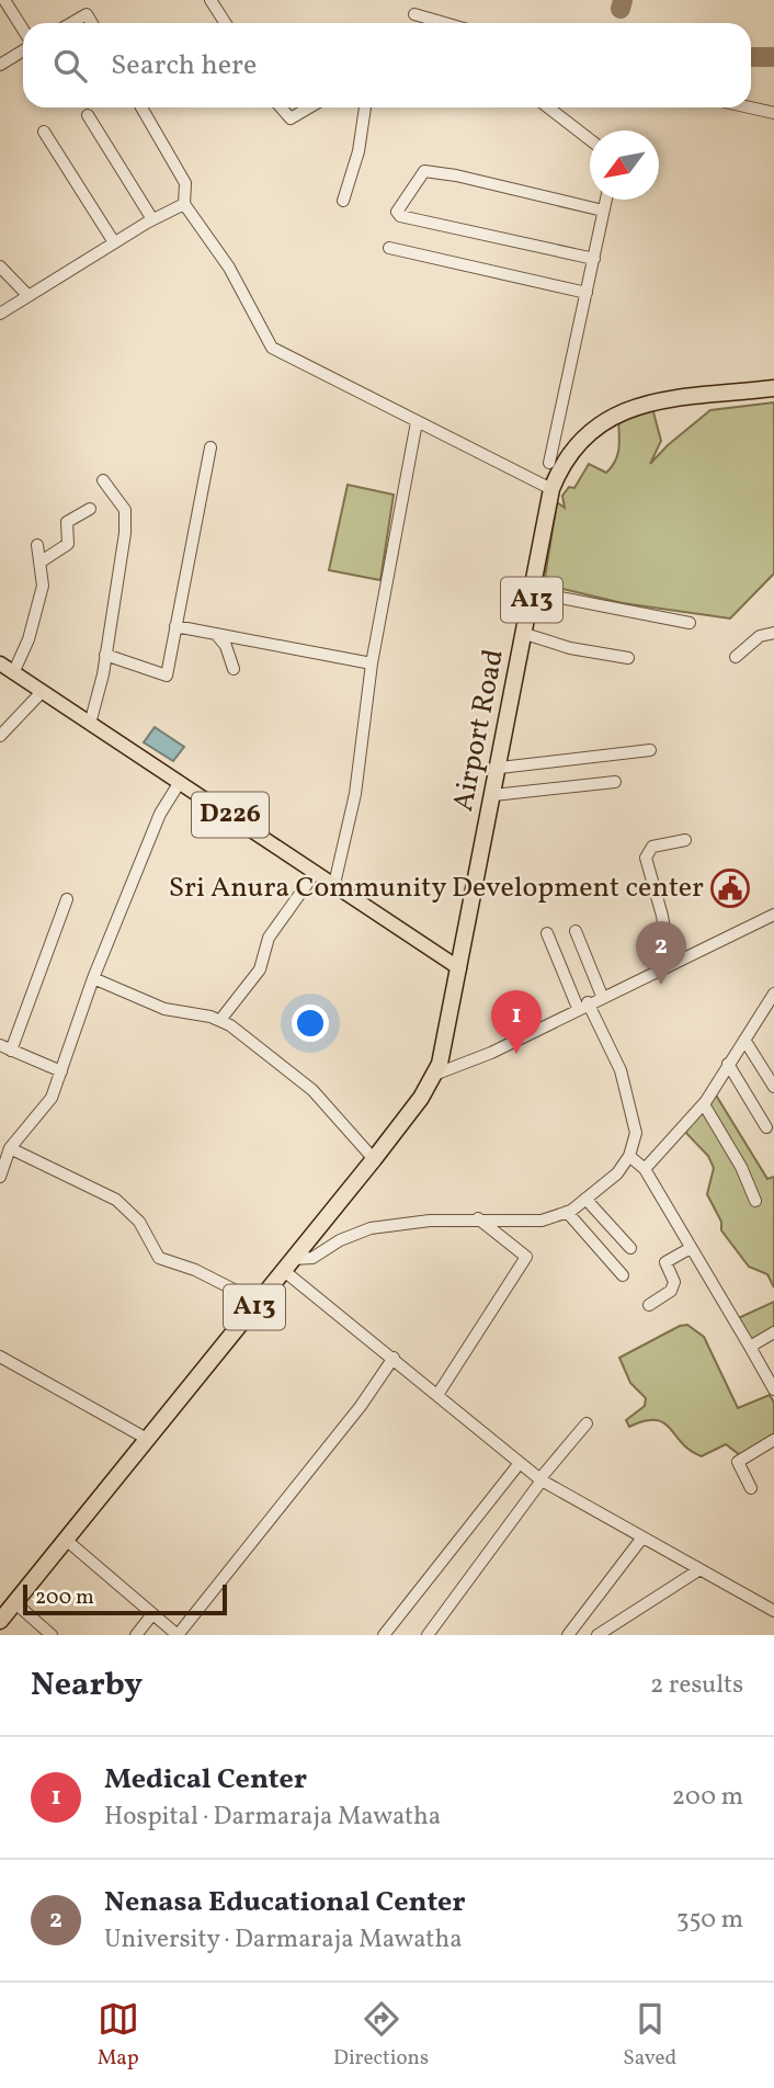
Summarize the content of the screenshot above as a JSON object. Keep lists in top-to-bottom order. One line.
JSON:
{"streets":{"highway":["A13","Airport Road"],"main road":["D226"]},"crossings":[["A13","Airport Road"],["A13","D226"],["Airport Road","D226"]],"places":{"public building":["Sri Anura Community Development center"]},"scale_bar":"200 m","north":"bottom left","page":{"search":"Search here","pins":["2","1"],"scale":"200 m","heading":["Nearby","2 results"],"list":[{"mark":"1","name":"Medical Center","note":"Hospital · Darmaraja Mawatha","value":"200 m"},{"mark":"2","name":"Nenasa Educational Center","note":"University · Darmaraja Mawatha","value":"350 m"}],"nav":["Map","Directions","Saved"]}}
